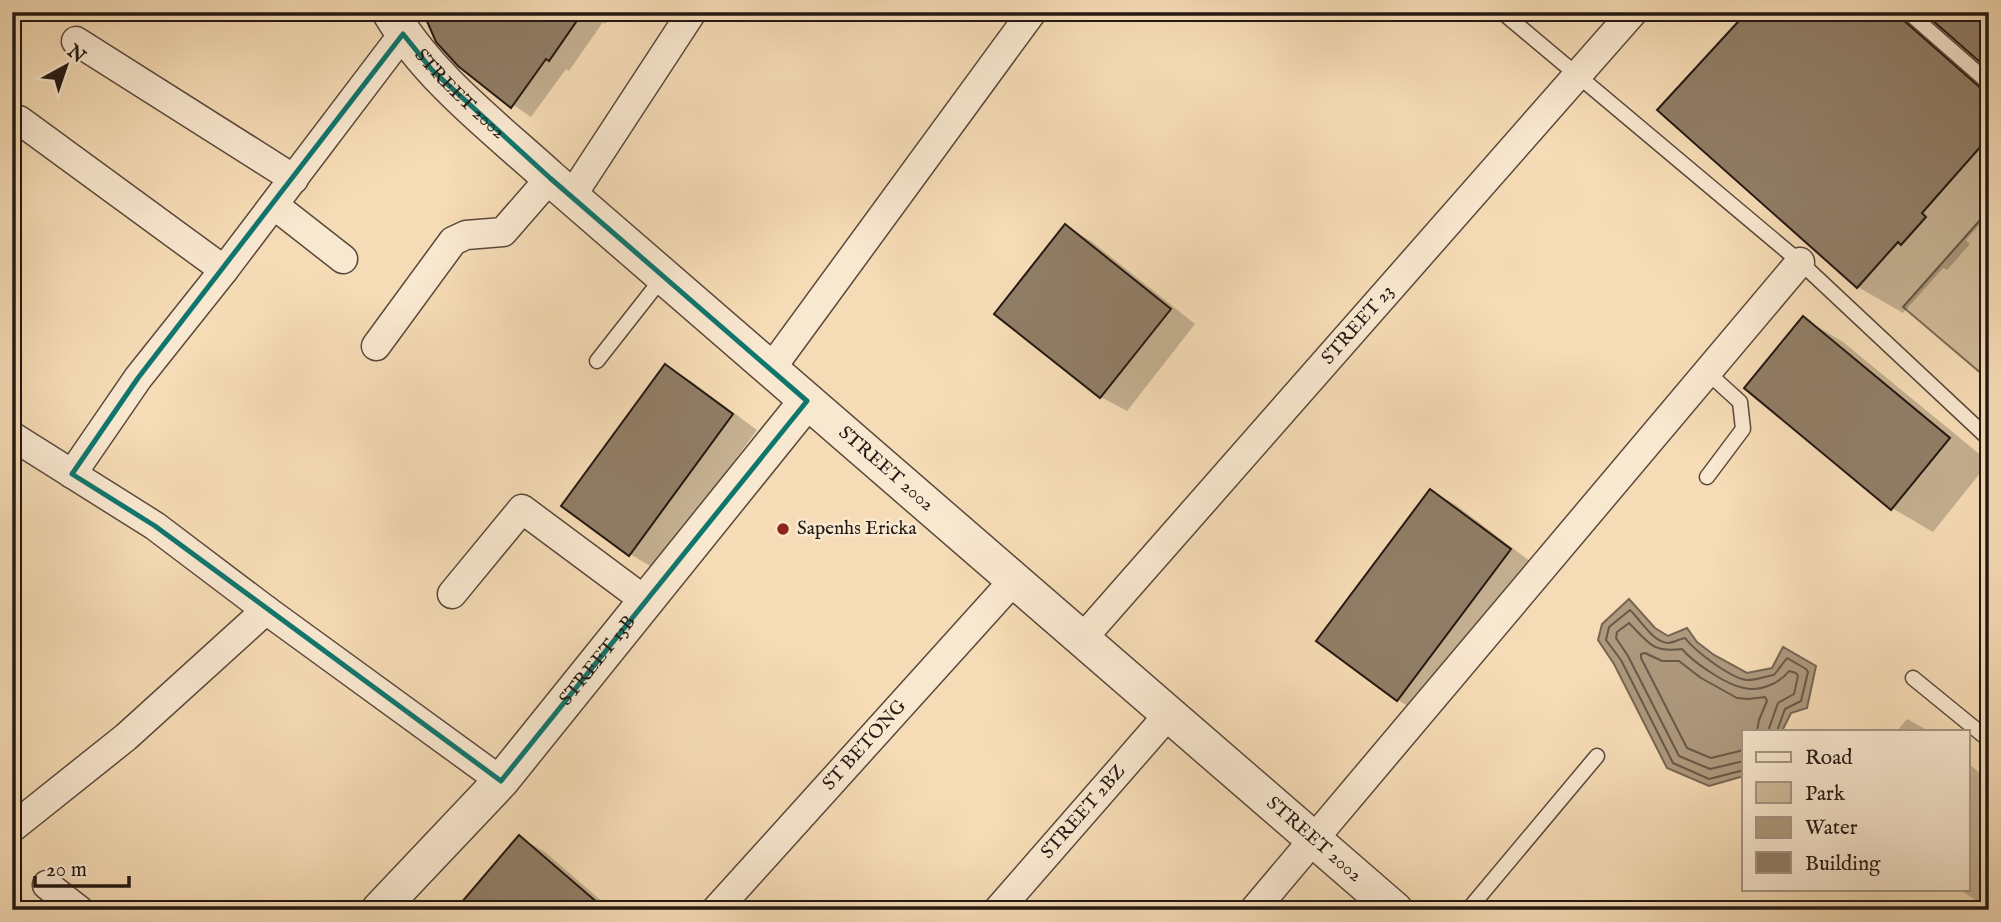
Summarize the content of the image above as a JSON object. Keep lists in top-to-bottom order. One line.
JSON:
{"streets":{"street":["STREET 2002","STREET 23","STREET 13B","ST BETONG","STREET 2BZ"]},"crossings":[["STREET 2002","STREET 23"],["STREET 2002","STREET 13B"],["STREET 2002","ST BETONG"],["STREET 2002","STREET 2BZ"]],"places":["Sapenhs Ericka"],"legend":["Road","Park","Water","Building"],"scale_bar":"20 m","north":"top right"}
